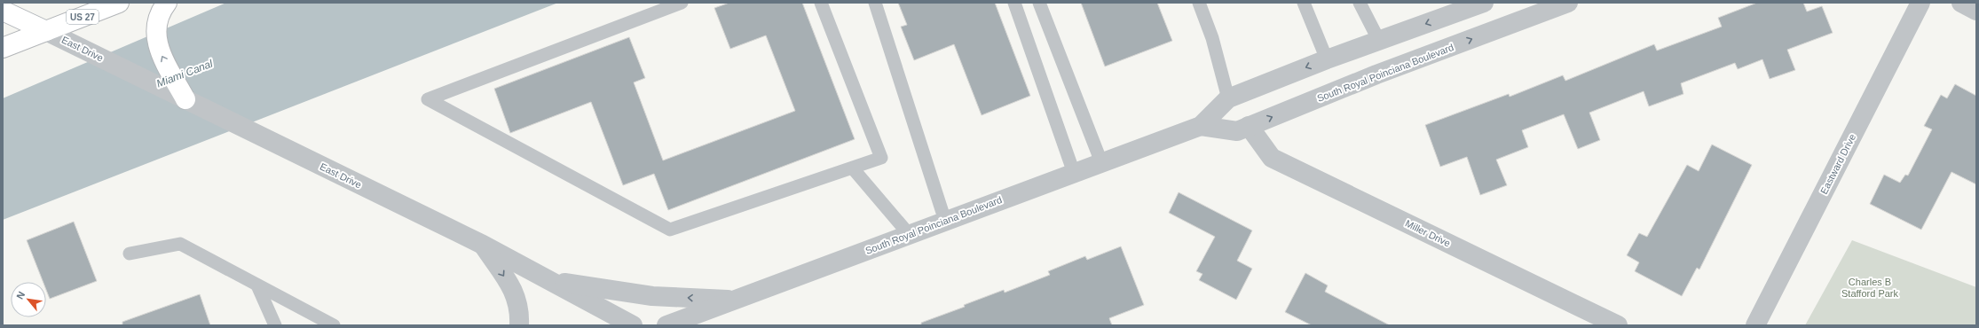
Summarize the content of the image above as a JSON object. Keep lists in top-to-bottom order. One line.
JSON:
{"streets":{"main road":["US 27"],"street":["East Drive","South Royal Poinciana Boulevard","Eastward Drive","Miller Drive"]},"crossings":[["US 27","East Drive"],["South Royal Poinciana Boulevard","Miller Drive"]],"water":["Miami Canal"],"parks":["Charles B Stafford Park"],"north":"top left"}
